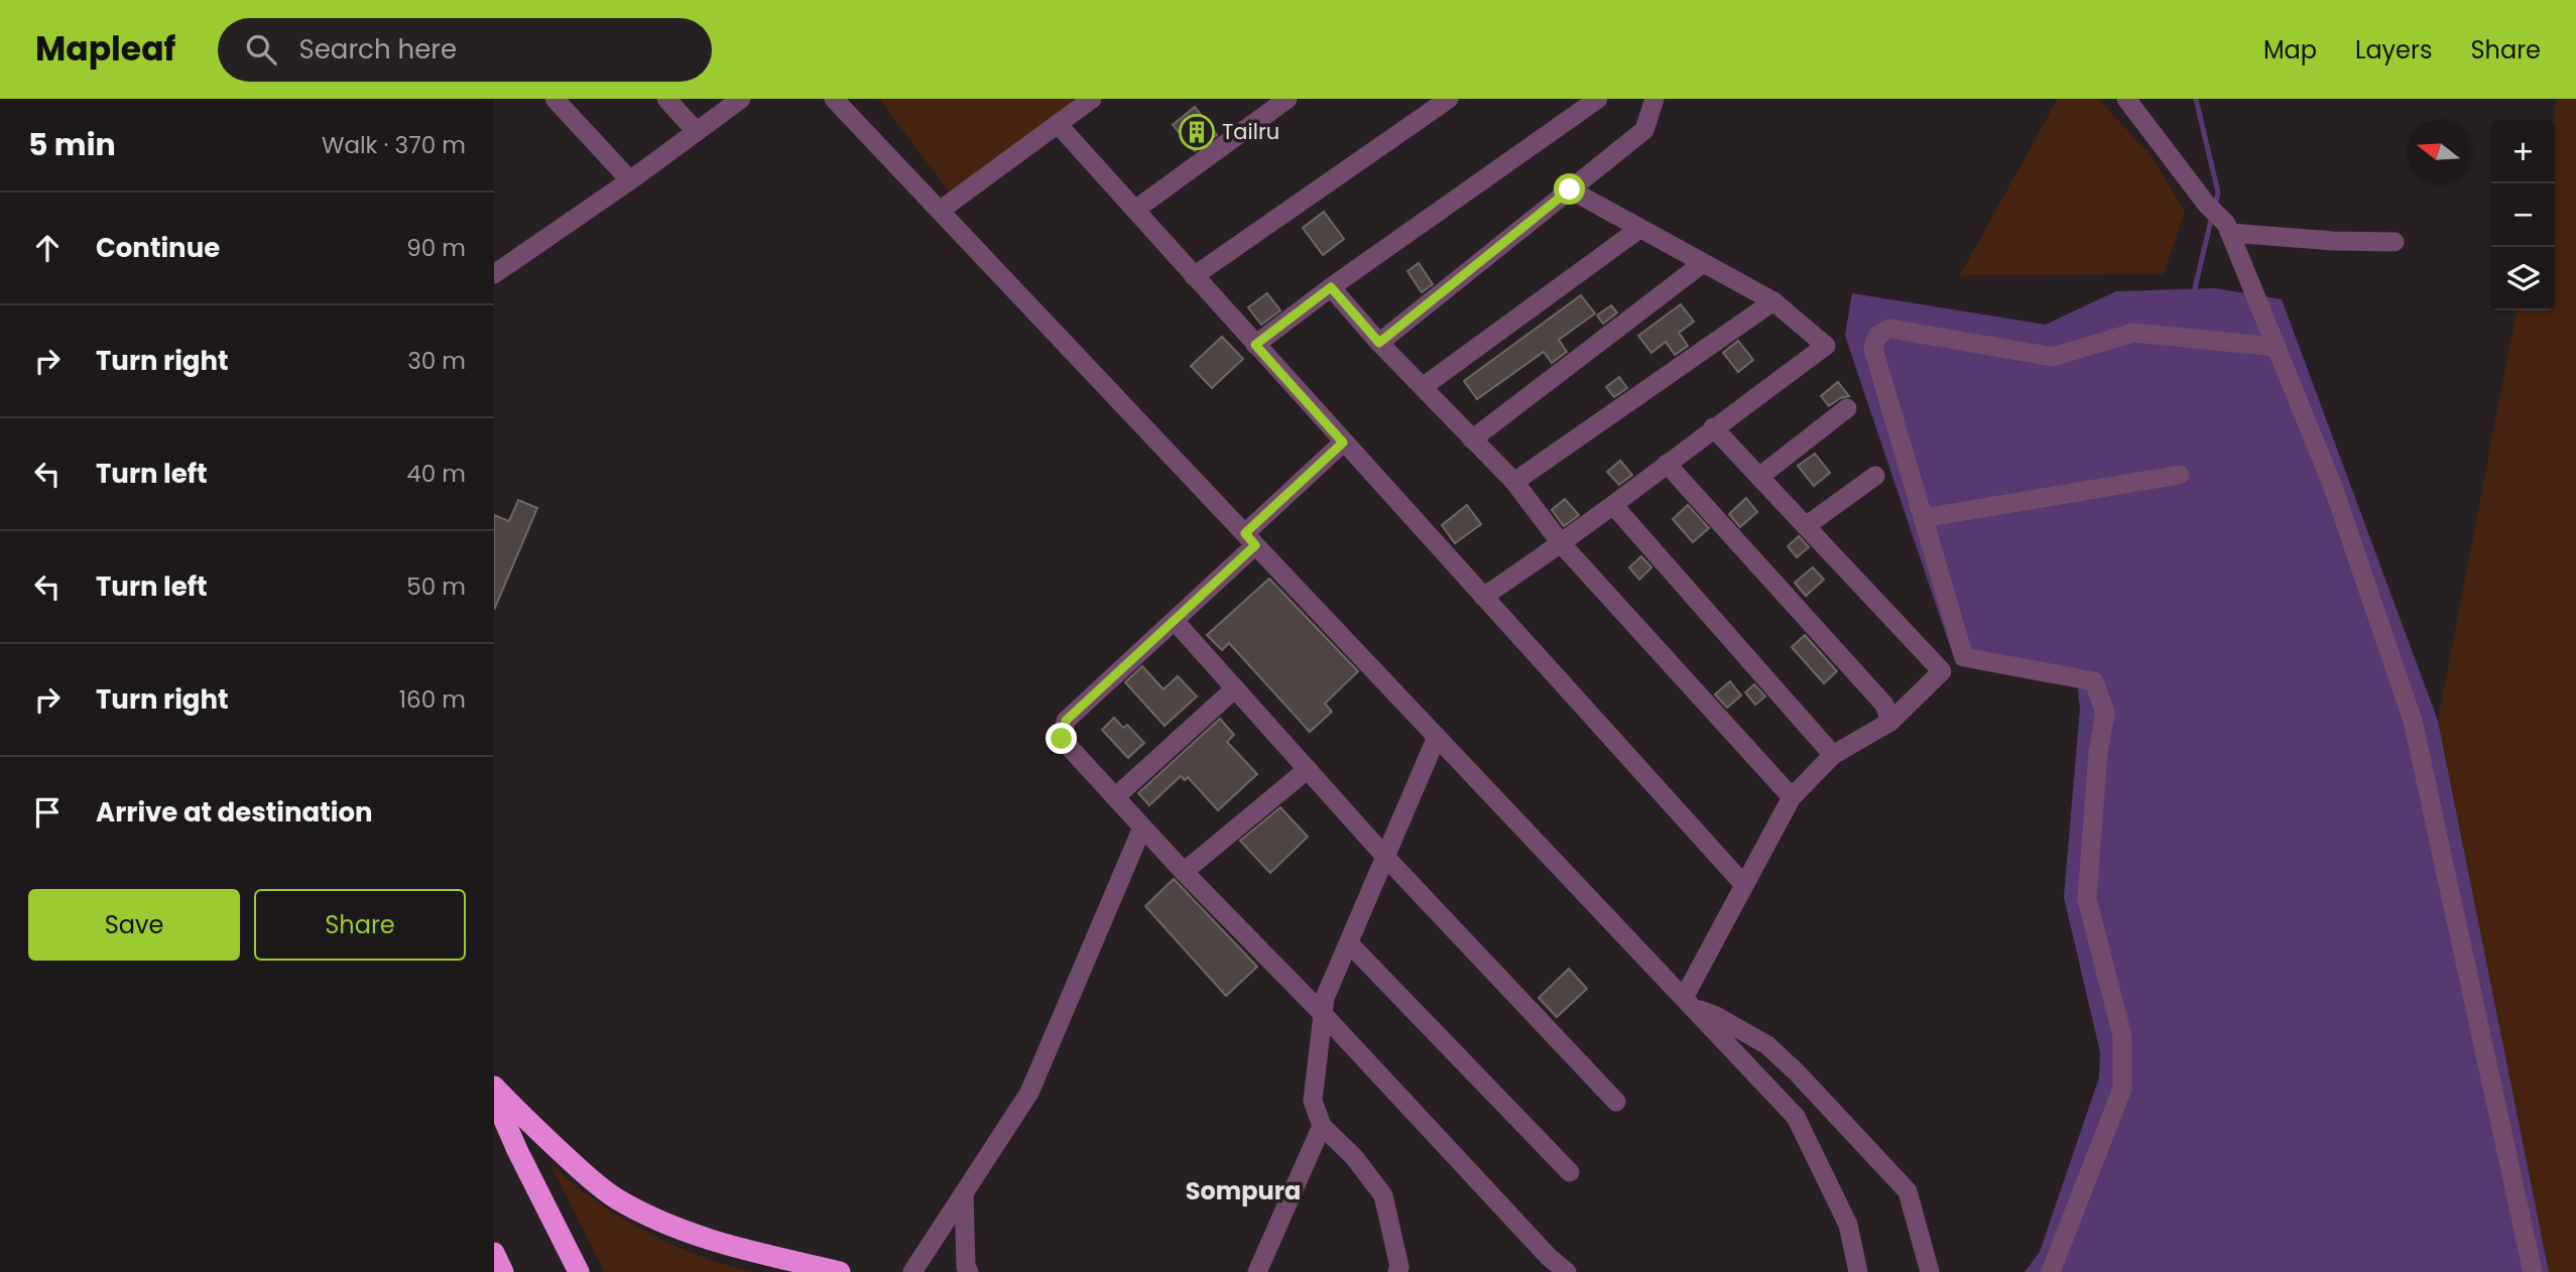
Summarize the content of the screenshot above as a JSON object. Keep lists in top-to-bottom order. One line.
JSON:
{"districts":["Sompura"],"places":{"building":["Tailru"]},"north":"left","page":{"header":"Mapleaf","search":"Search here","nav":["Map","Layers","Share"],"heading":["5 min","Walk · 370 m"],"map_buttons":["+","−"],"list":[["Continue","90 m"],["Turn right","30 m"],["Turn left","40 m"],["Turn left","50 m"],["Turn right","160 m"],"Arrive at destination"],"buttons":["Save","Share"]}}
